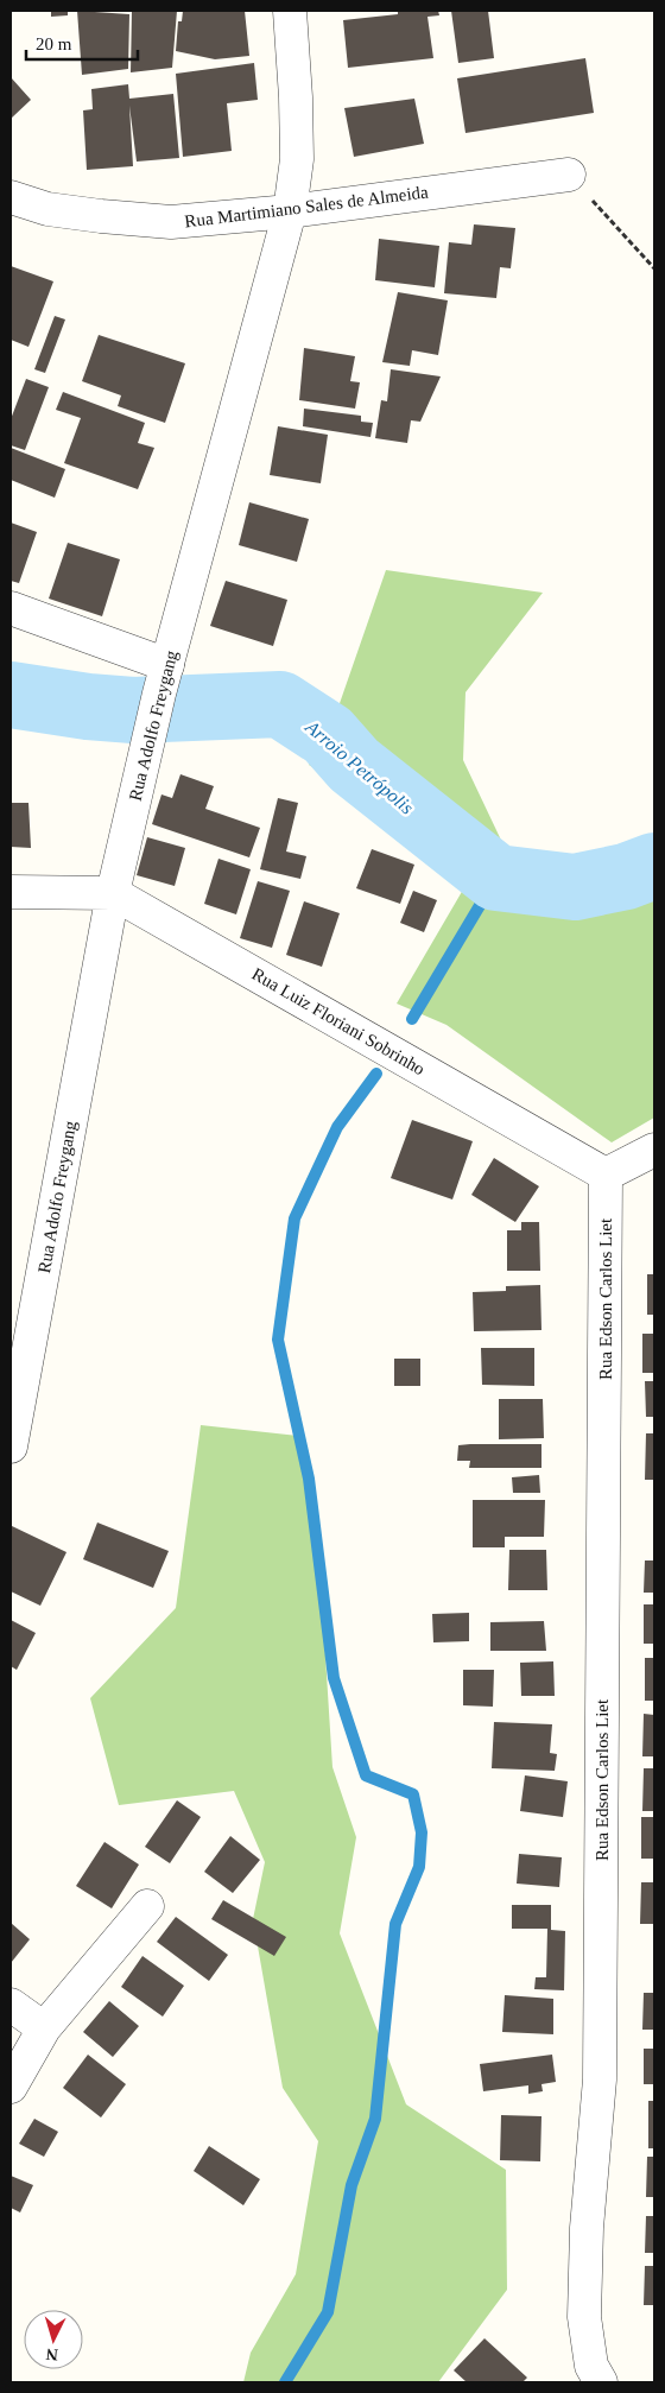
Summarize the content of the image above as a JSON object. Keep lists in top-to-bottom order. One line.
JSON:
{"streets":{"street":["Rua Martimiano Sales de Almeida","Rua Adolfo Freygang","Rua Luiz Floriani Sobrinho","Rua Edson Carlos Liet"]},"crossings":[["Rua Martimiano Sales de Almeida","Rua Adolfo Freygang"],["Rua Adolfo Freygang","Rua Luiz Floriani Sobrinho"],["Rua Luiz Floriani Sobrinho","Rua Edson Carlos Liet"]],"water":["Arroio Petrópolis"],"scale_bar":"20 m","north":"bottom"}
